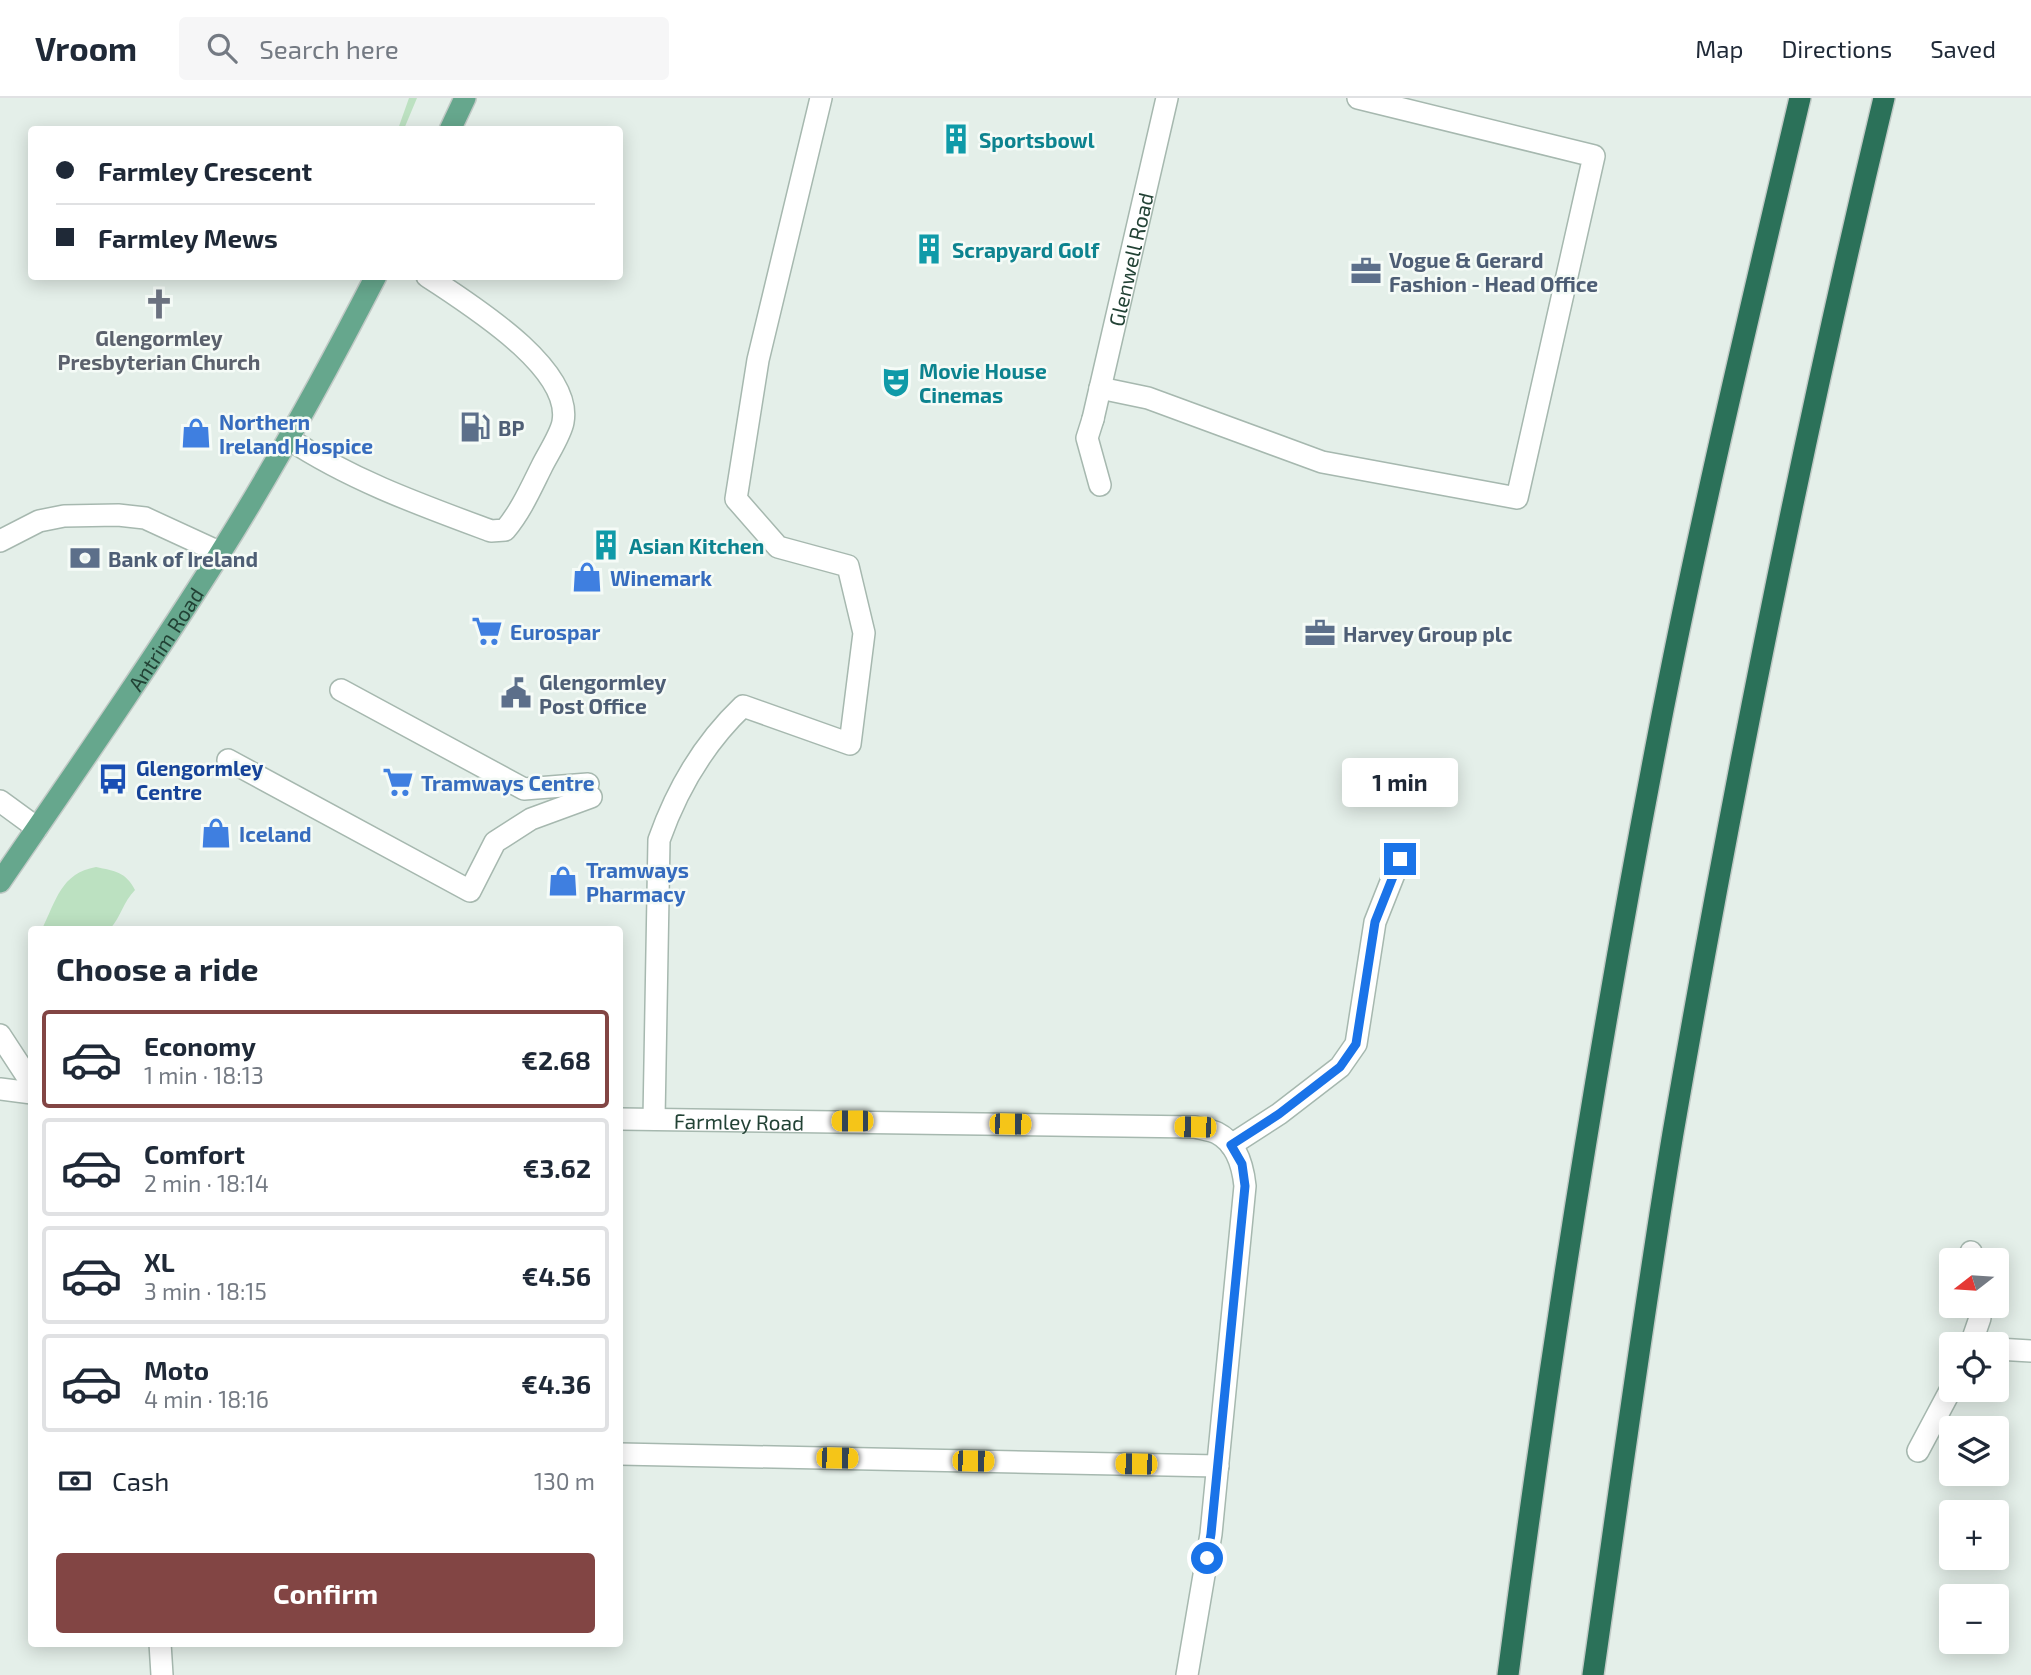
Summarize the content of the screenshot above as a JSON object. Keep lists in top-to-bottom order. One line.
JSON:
{"streets":{"main road":["Antrim Road"],"street":["Glenwell Road","Farmley Road"]},"places":{"building":["Sportsbowl","Scrapyard Golf","Asian Kitchen"],"office":["Vogue & Gerard Fashion - Head Office","Harvey Group plc"],"church":["Glengormley Presbyterian Church"],"theatre":["Movie House Cinemas"],"fuel station":["BP"],"shop":["Northern Ireland Hospice","Winemark","Iceland","Tramways Pharmacy"],"bank":["Bank of Ireland"],"supermarket":["Eurospar","Tramways Centre"],"public building":["Glengormley Post Office"],"bus stop":["Glengormley Centre"]},"north":"left","page":{"header":"Vroom","search":"Search here","nav":["Map","Directions","Saved"],"banner":["Farmley Crescent","Farmley Mews"],"bubble":"1 min","heading":"Choose a ride","list":[{"name":"Economy","note":"1 min · 18:13","value":"€2.68"},{"name":"Comfort","note":"2 min · 18:14","value":"€3.62"},{"name":"XL","note":"3 min · 18:15","value":"€4.56"},{"name":"Moto","note":"4 min · 18:16","value":"€4.36"}],"map_buttons":["+","−"],"pay":["Cash","130 m"],"buttons":"Confirm"}}
